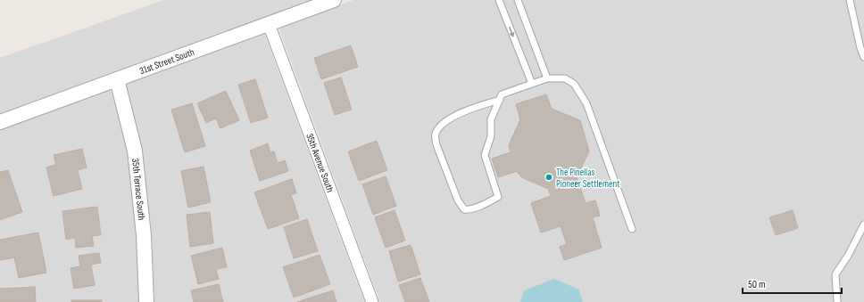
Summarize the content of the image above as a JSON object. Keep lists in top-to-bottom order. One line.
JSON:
{"streets":{"street":["31st Street South","35th Avenue South","35th Terrace South"]},"crossings":[["31st Street South","35th Avenue South"],["31st Street South","35th Terrace South"]],"places":["The Pinellas Pioneer Settlement"],"scale_bar":"50 m"}
